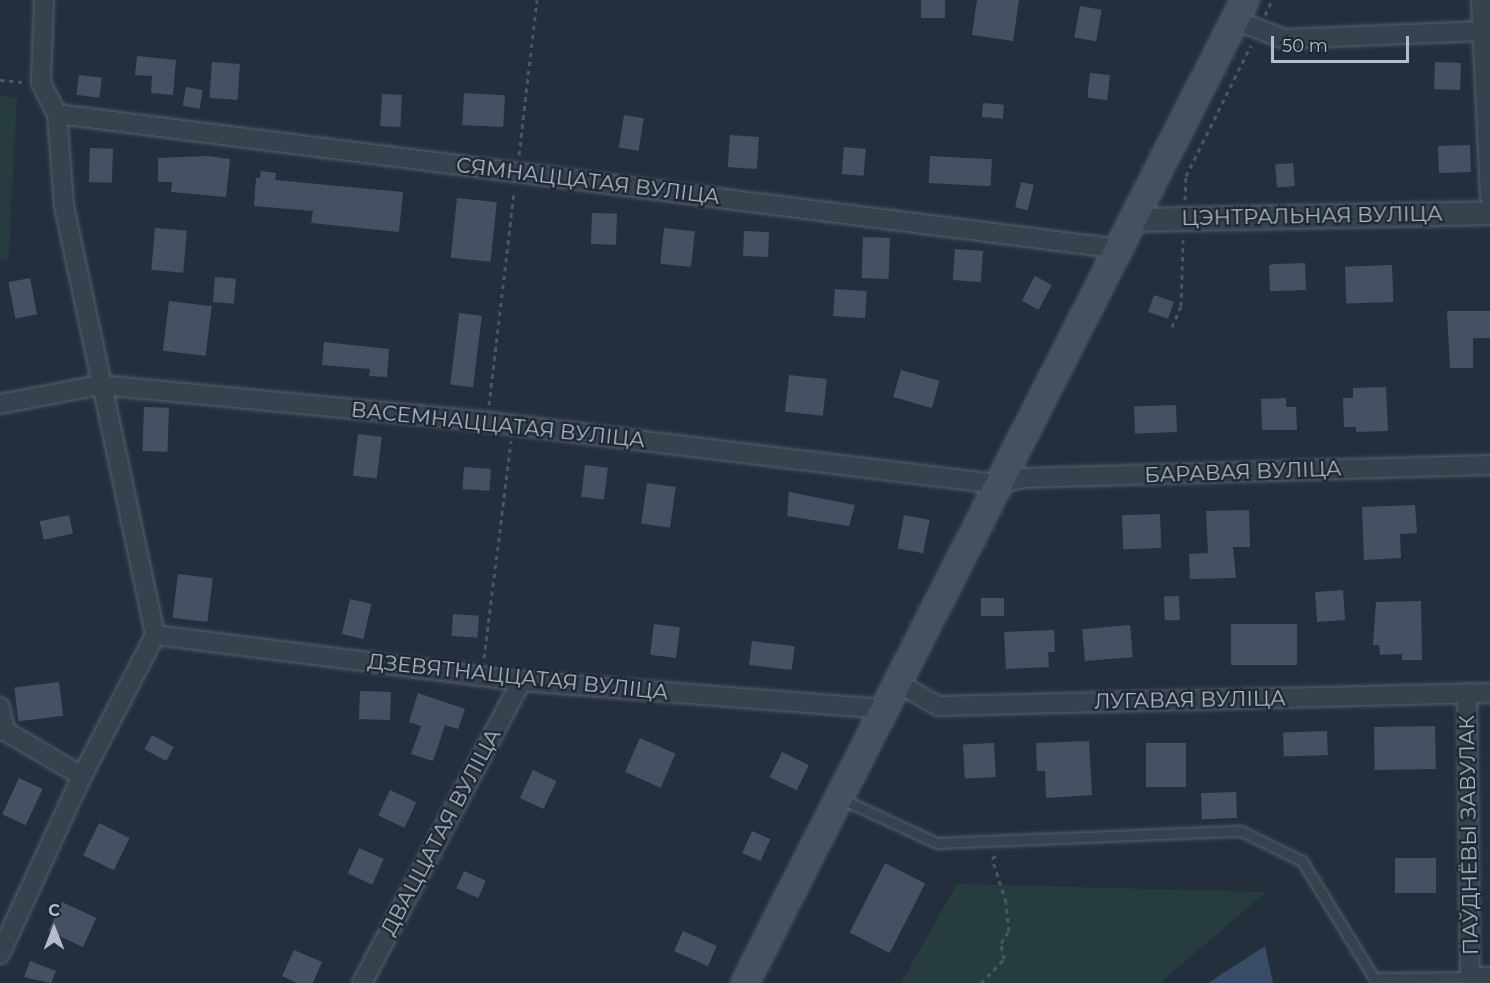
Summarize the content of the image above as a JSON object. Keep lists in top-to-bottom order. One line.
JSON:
{"streets":{"street":["СЯМНАЦЦАТАЯ ВУЛІЦА","ЦЭНТРАЛЬНАЯ ВУЛІЦА","ВАСЕМНАЦЦАТАЯ ВУЛІЦА","БАРАВАЯ ВУЛІЦА","ДЗЕВЯТНАЦЦАТАЯ ВУЛІЦА","ЛУГАВАЯ ВУЛІЦА","ДВАЦЦАТАЯ ВУЛІЦА","ПАЎДНЁВЫ ЗАВУЛАК"]},"crossings":[["ВАСЕМНАЦЦАТАЯ ВУЛІЦА","БАРАВАЯ ВУЛІЦА"],["ДЗЕВЯТНАЦЦАТАЯ ВУЛІЦА","ДВАЦЦАТАЯ ВУЛІЦА"],["ЛУГАВАЯ ВУЛІЦА","ПАЎДНЁВЫ ЗАВУЛАК"]],"scale_bar":"50 m","north":"top"}
